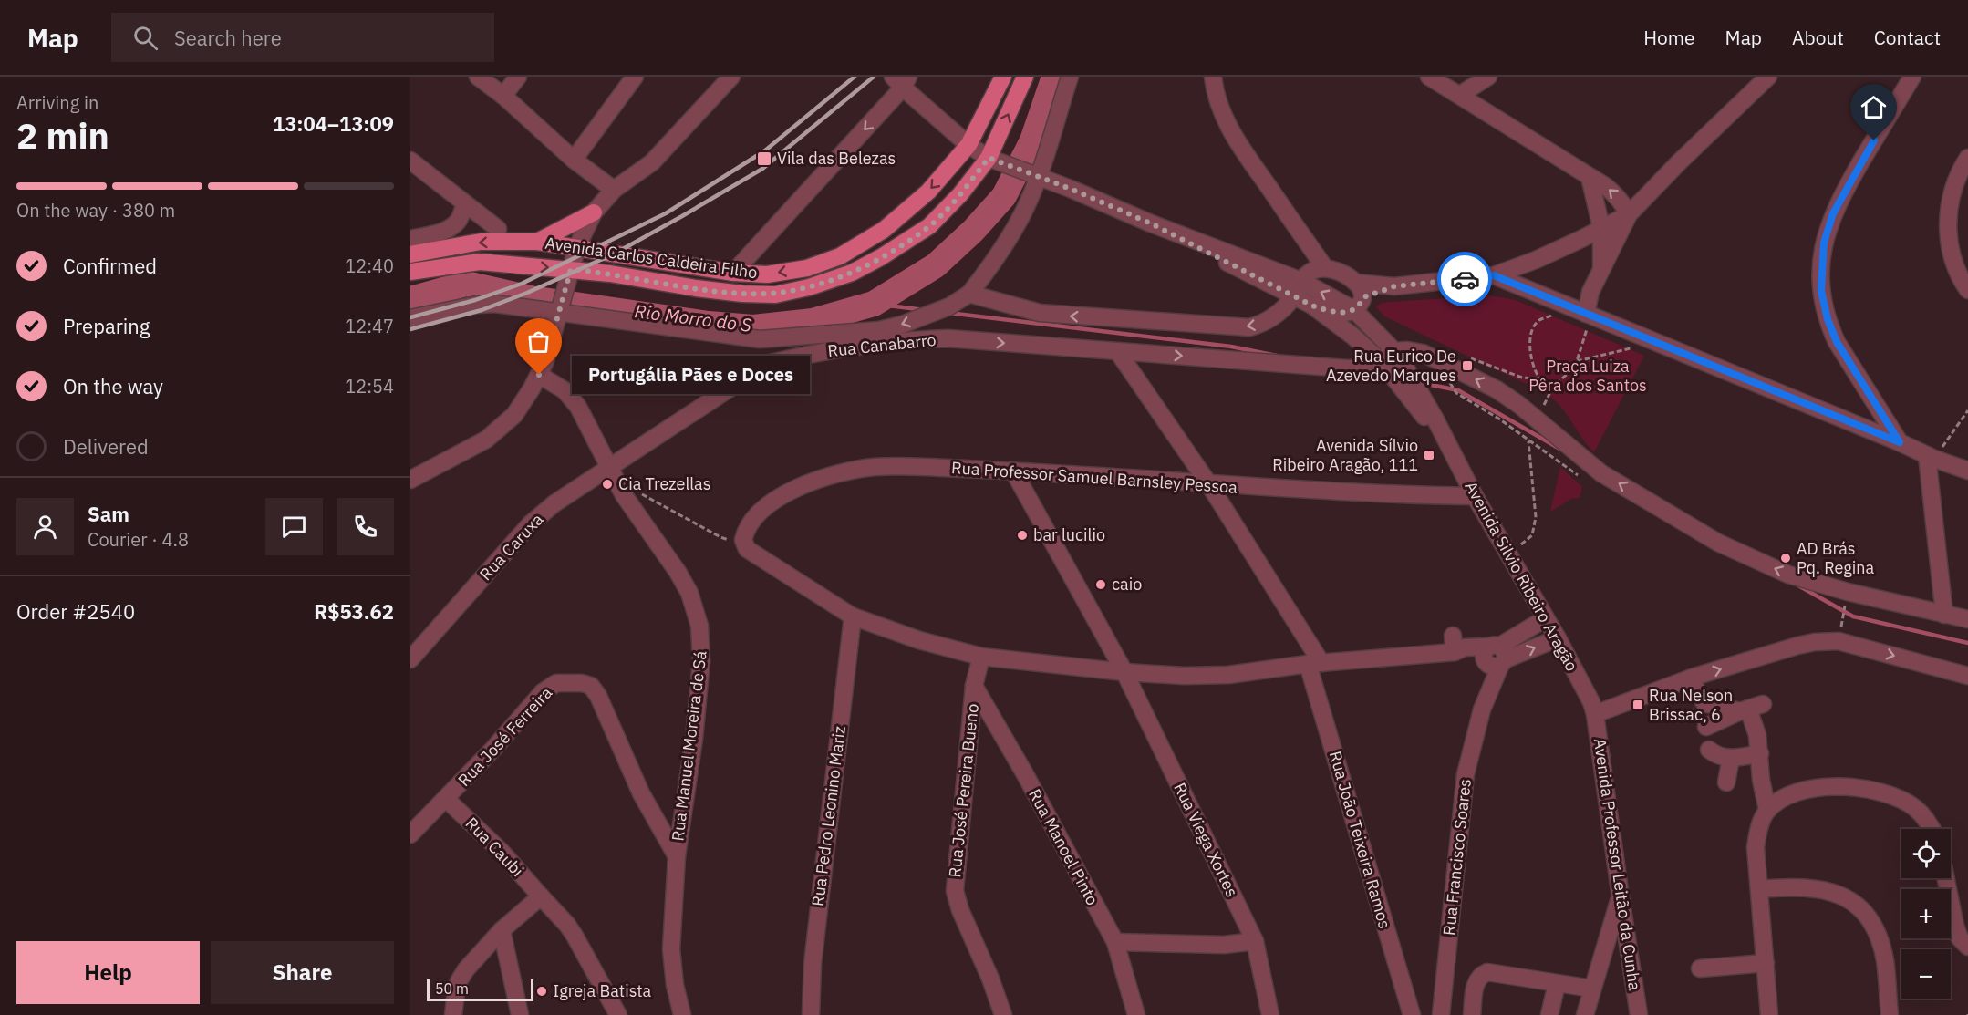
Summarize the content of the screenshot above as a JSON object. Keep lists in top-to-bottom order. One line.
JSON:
{"streets":{"main road":["Avenida Carlos Caldeira Filho"],"street":["Rua Canabarro","Rua Professor Samuel Barnsley Pessoa","Rua Caruxa","Avenida Silvio Ribeiro Aragão","Rua José Ferreira","Rua Manuel Moreira de Sá","Rua José Pereira Bueno","Rua Pedro Leonino Mariz","Rua Viega Xortes","Rua João Teixeira Ramos","Rua Caubi","Rua Manoel Pinto","Rua Francisco Soares","Avenida Professor Leitão da Cunha"]},"crossings":[["Avenida Carlos Caldeira Filho","Avenida Silvio Ribeiro Aragão"],["Rua Canabarro","Rua Caruxa"],["Rua Canabarro","Avenida Silvio Ribeiro Aragão"],["Rua Canabarro","Rua João Teixeira Ramos"],["Rua Professor Samuel Barnsley Pessoa","Avenida Silvio Ribeiro Aragão"],["Rua Professor Samuel Barnsley Pessoa","Rua Viega Xortes"],["Rua Professor Samuel Barnsley Pessoa","Rua João Teixeira Ramos"],["Rua Caruxa","Rua Manuel Moreira de Sá"],["Avenida Silvio Ribeiro Aragão","Avenida Professor Leitão da Cunha"],["Rua José Ferreira","Rua Manuel Moreira de Sá"],["Rua José Ferreira","Rua Caubi"],["Rua José Pereira Bueno","Rua Manoel Pinto"]],"water":["Rio Morro do S"],"parks":["Praça Luiza Pêra dos Santos"],"places":{"transit":["Vila das Belezas","Rua Eurico De Azevedo Marques","Avenida Sílvio Ribeiro Aragão, 111","Rua Nelson Brissac, 6"],"other":["Portugália Pães e Doces","Cia Trezellas","bar lucilio","AD Brás Pq. Regina","caio","Igreja Batista"]},"scale_bar":"50 m","page":{"header":"Map","search":"Search here","nav":["Home","Map","About","Contact"],"heading":["2 min","Arriving in","13:04–13:09"],"panel":["Sam","Courier · 4.8","Order #2540","R$53.62"],"bar":"On the way · 380 m","list":[["Confirmed","12:40"],["Preparing","12:47"],["On the way","12:54"],"Delivered"],"bubble":"Portugália Pães e Doces","map_buttons":["+","−"],"buttons":["Help","Share"],"scale":"50 m"}}
